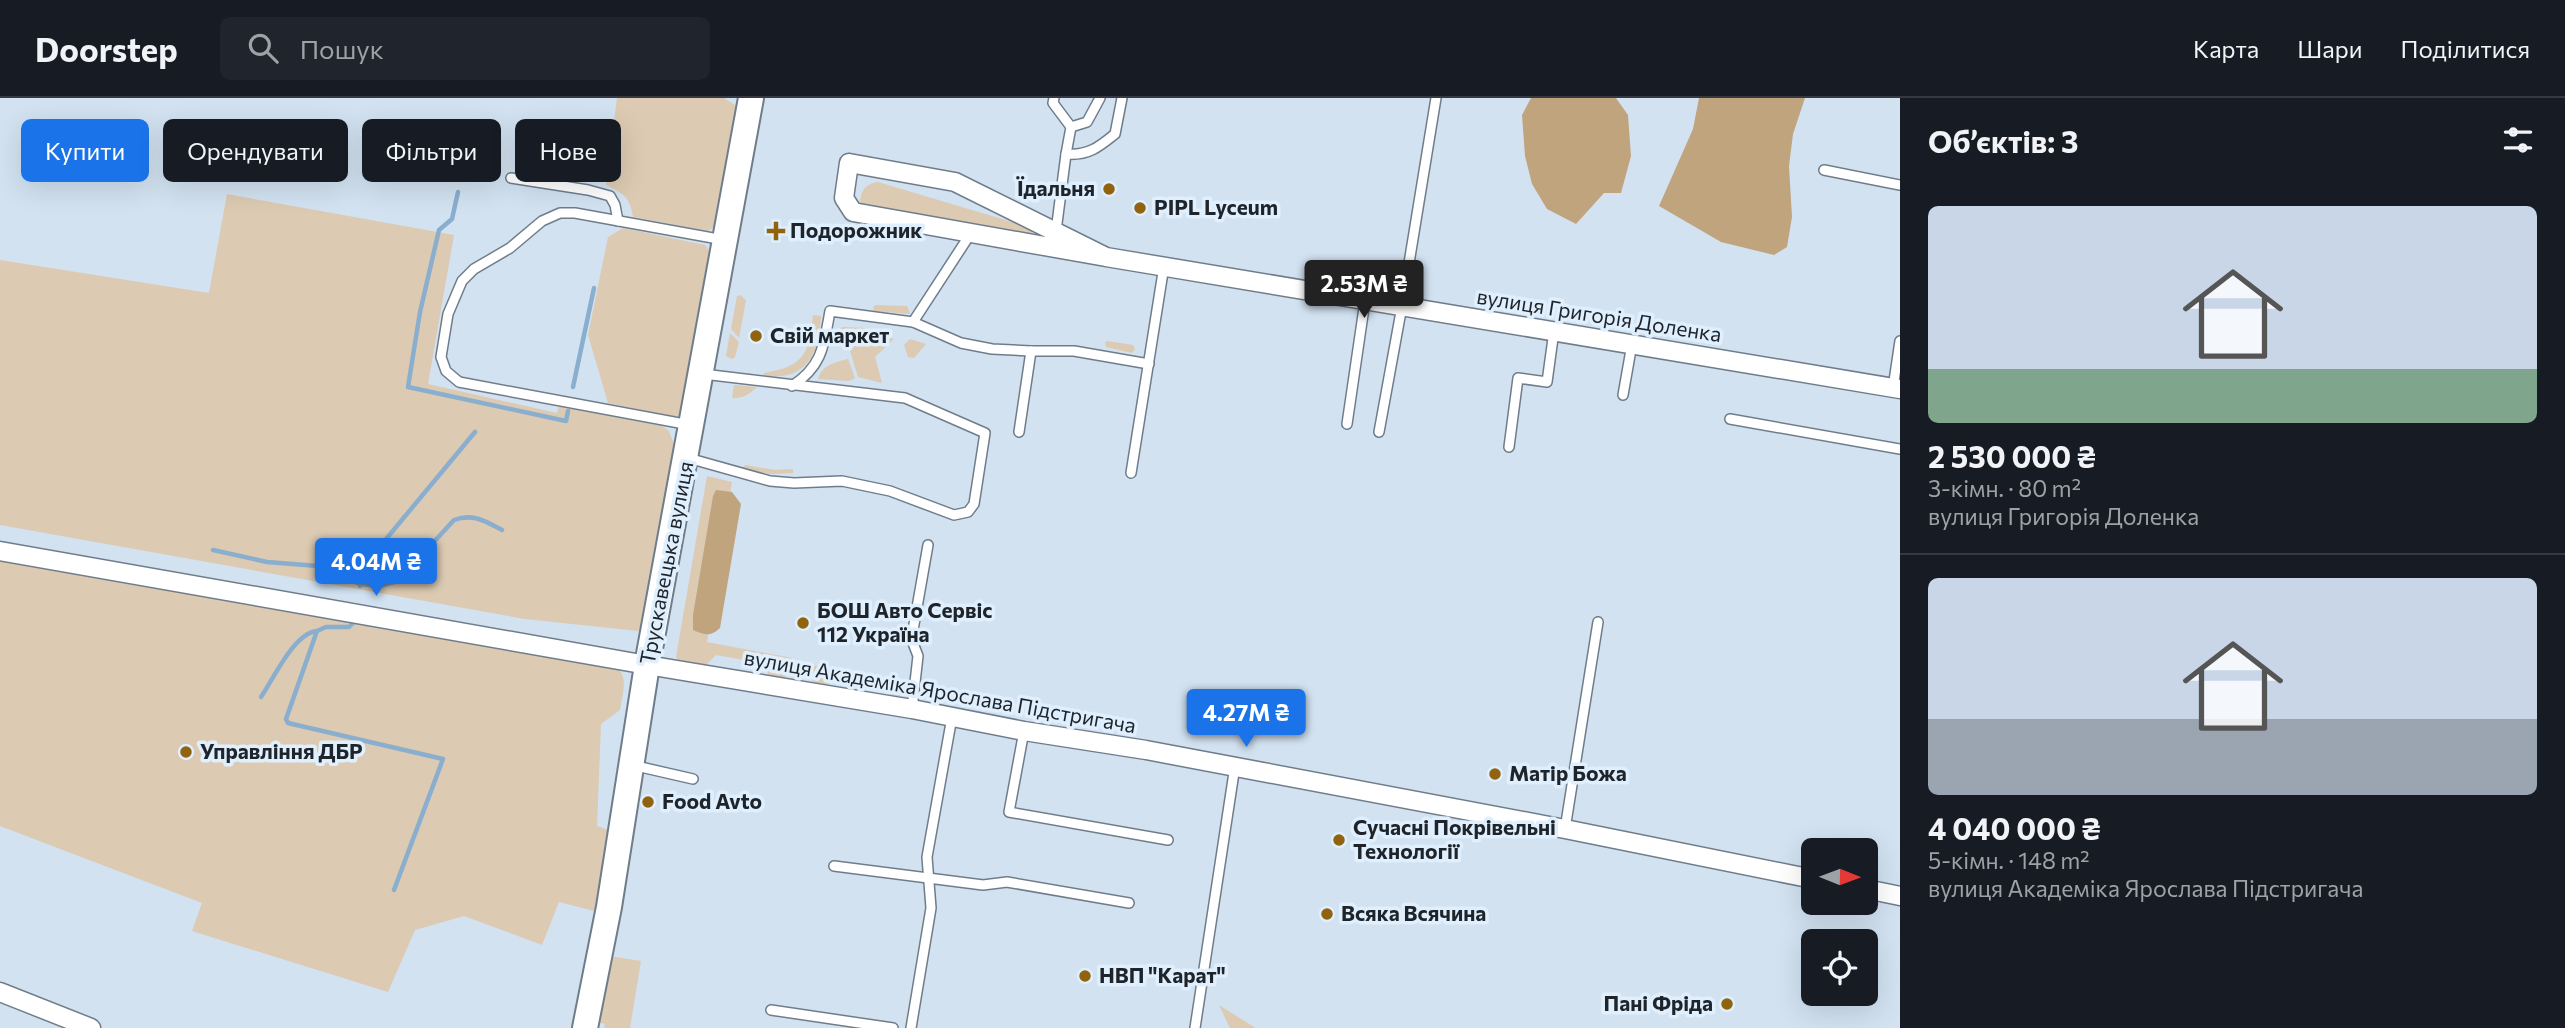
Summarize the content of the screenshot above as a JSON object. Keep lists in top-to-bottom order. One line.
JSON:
{"streets":{"street":["вулиця Григорія Доленка","Трускавецька вулиця","вулиця Академіка Ярослава Підстригача"]},"crossings":[["Трускавецька вулиця","вулиця Академіка Ярослава Підстригача"]],"places":{"other":["Їдальня","PIPL Lyceum","Свiй маркет","БОШ Авто Сервіс 112 Україна","Управління ДБР","Матір Божа","Food Avto","Сучасні Покрівельні Технології","Всяка Всячина","НВП \"Карат\"","Пані Фріда"],"health":["Подорожник"]},"north":"right","page":{"header":"Doorstep","search":"Пошук","nav":["Карта","Шари","Поділитися"],"heading":"Об’єктів: 3","chip":["Купити","Орендувати","Фільтри","Нове"],"list":[{"name":"2 530 000 ₴","note":"3-кімн. · 80 m² · вулиця Григорія Доленка"},{"name":"4 040 000 ₴","note":"5-кімн. · 148 m² · вулиця Академіка Ярослава Підстригача"}],"price":["2.53M ₴","4.04M ₴","4.27M ₴"]}}
